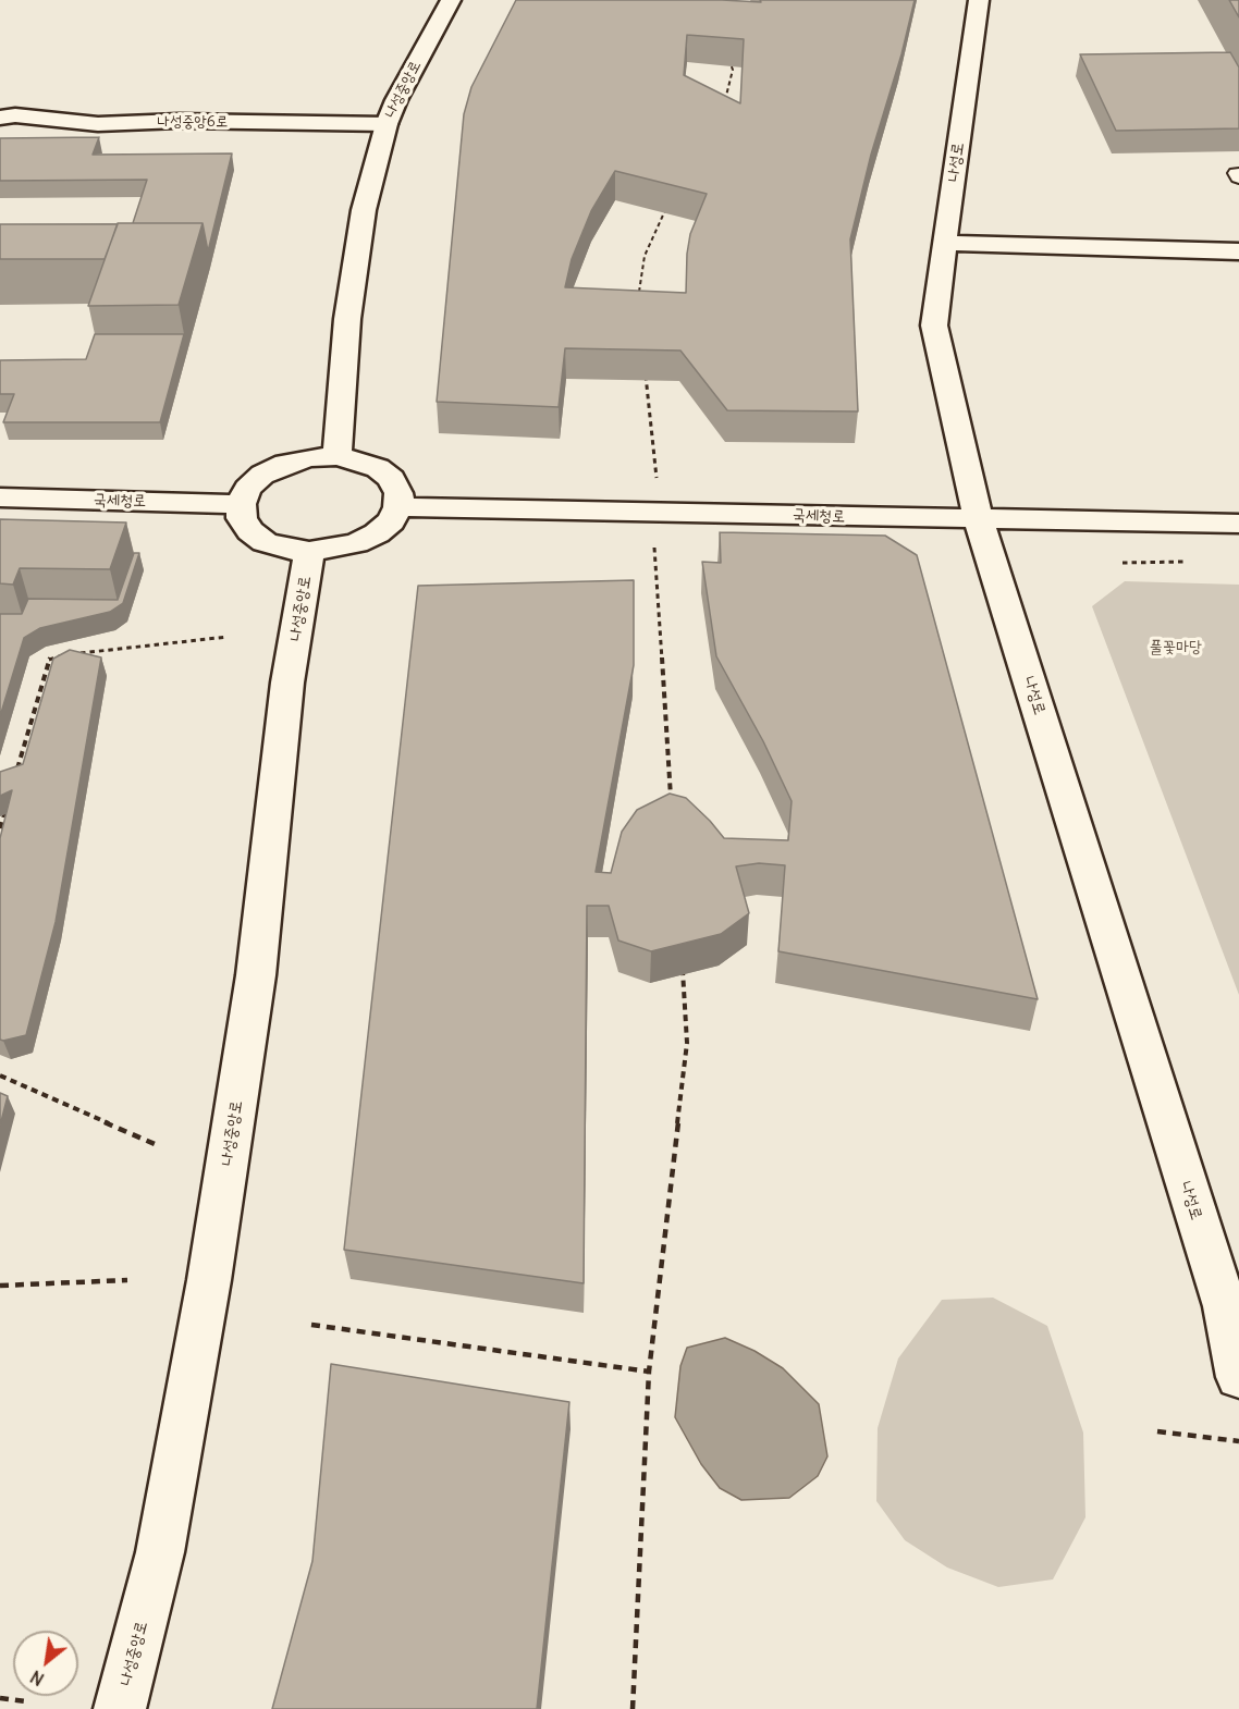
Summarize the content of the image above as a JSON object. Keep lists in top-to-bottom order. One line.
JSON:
{"streets":{"street":["나성중앙로","나성중앙6로","나성로","국세청로"]},"crossings":[["나성중앙로","나성중앙6로"],["나성중앙로","국세청로"],["나성로","국세청로"]],"parks":["풀꽃마당"],"north":"bottom left"}
